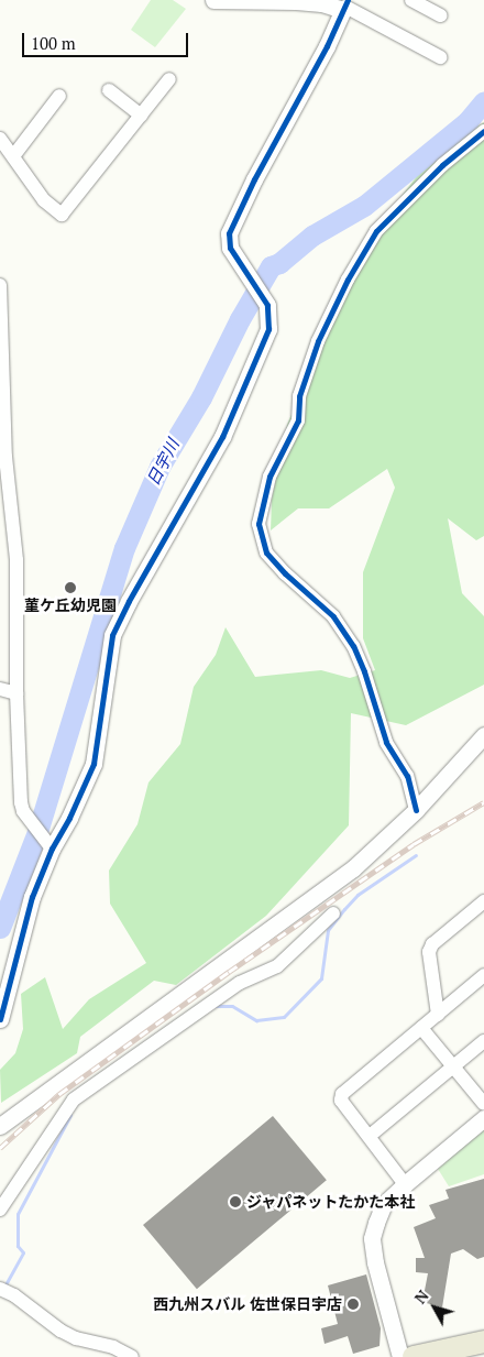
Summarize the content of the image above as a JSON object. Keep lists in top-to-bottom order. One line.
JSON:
{"water":["日宇川"],"places":["菫ケ丘幼児園","ジャパネットたかた本社","西九州スバル 佐世保日宇店"],"scale_bar":"100 m","north":"top left"}
